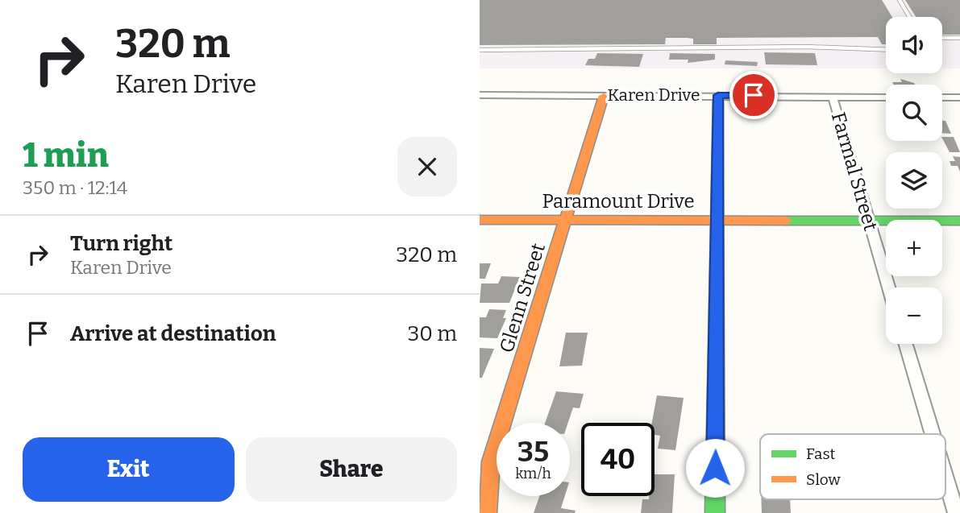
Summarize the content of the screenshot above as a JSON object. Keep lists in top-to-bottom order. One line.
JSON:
{"streets":{"street":["Karen Drive","Farmal Street","Paramount Drive","Glenn Street"]},"crossings":[["Karen Drive","Farmal Street"],["Karen Drive","Glenn Street"],["Farmal Street","Paramount Drive"],["Paramount Drive","Glenn Street"]],"legend":["Fast","Slow"],"page":{"turn":["320 m","Karen Drive"],"map_buttons":["+","−"],"heading":["1 min","350 m · 12:14"],"list":[{"name":"Turn right","note":"Karen Drive","value":"320 m"},{"name":"Arrive at destination","value":"30 m"}],"speed":"35 km/h","limit":"40","buttons":["Exit","Share"]}}
